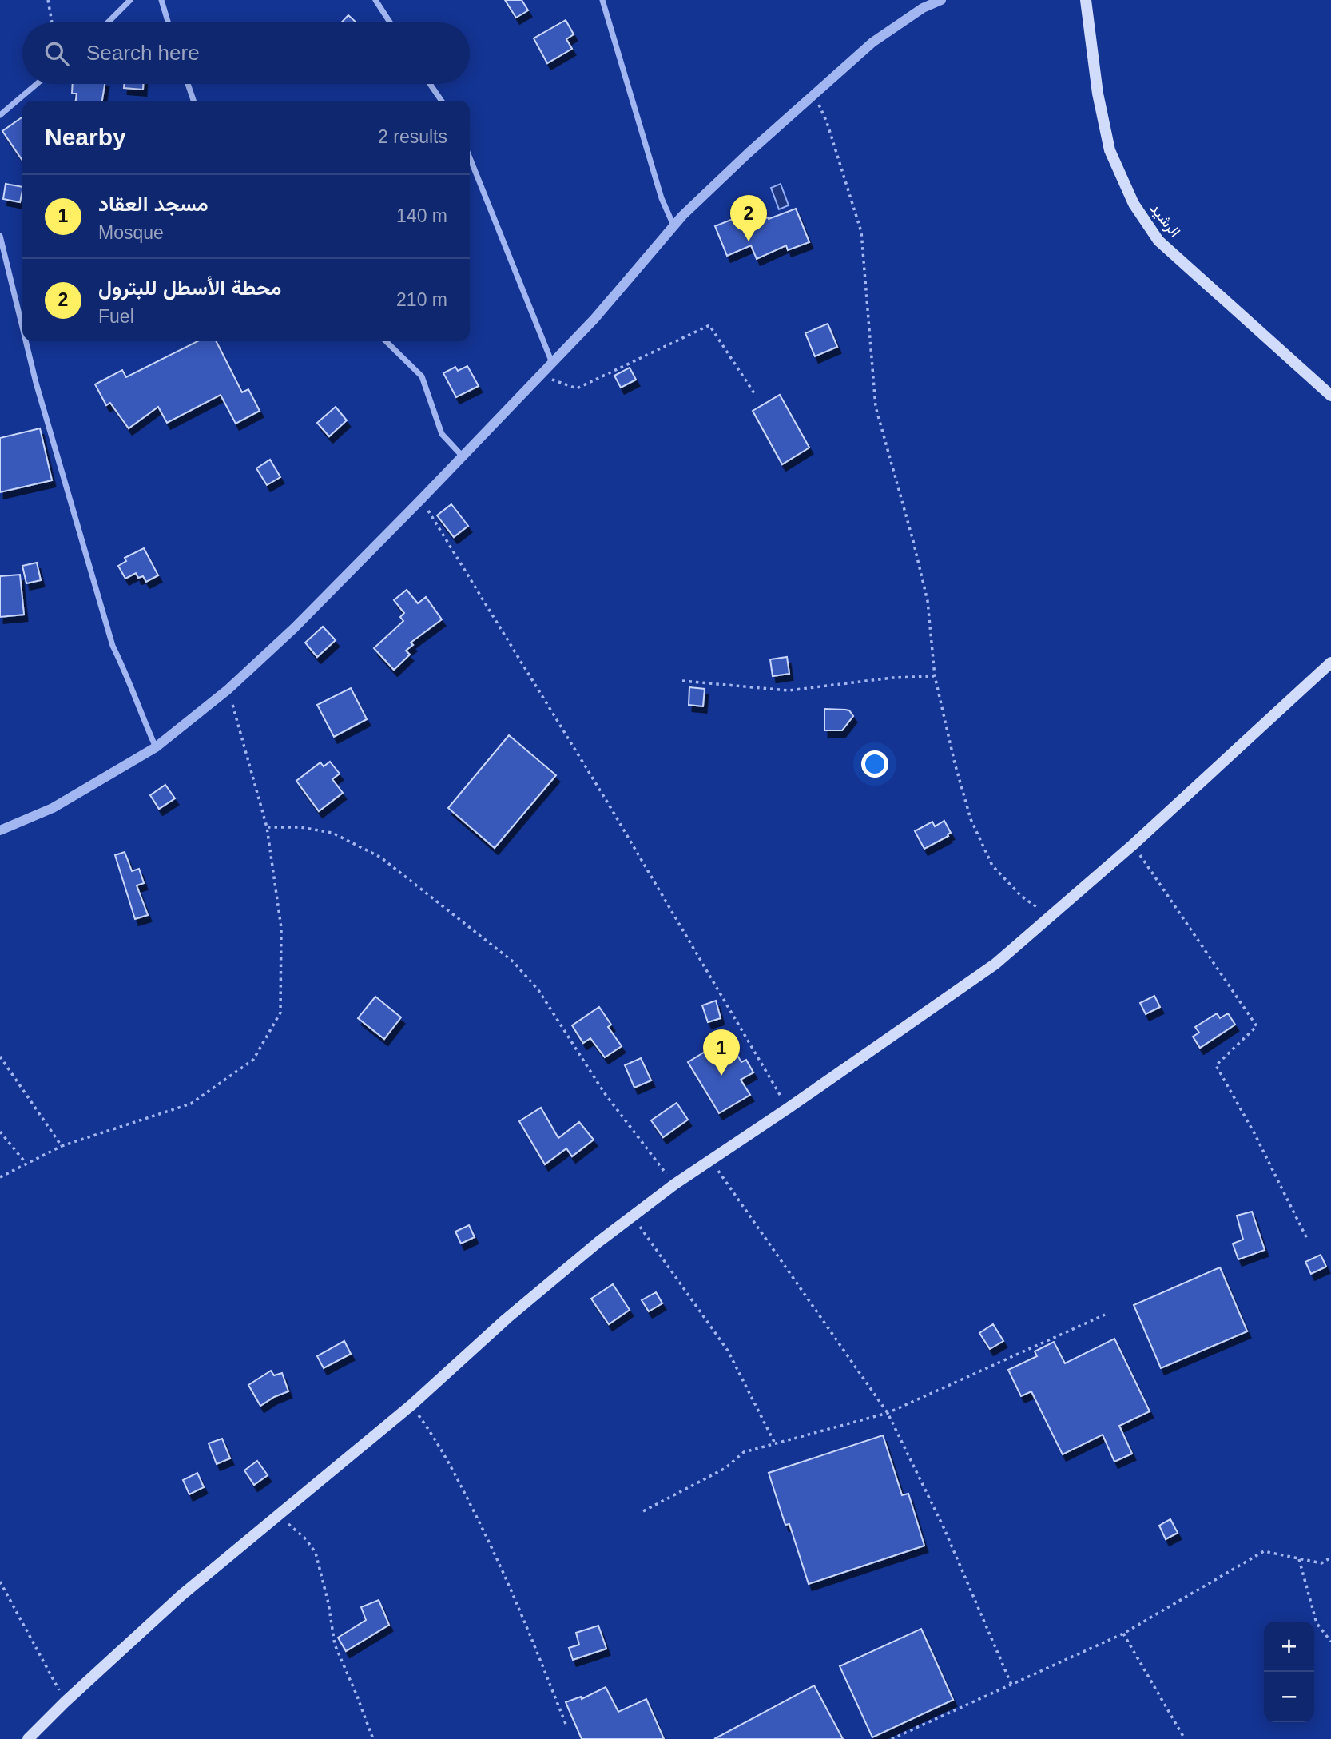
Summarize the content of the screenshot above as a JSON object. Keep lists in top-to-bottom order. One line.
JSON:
{"streets":{"main road":["الرشيد"]},"page":{"search":"Search here","heading":["Nearby","2 results"],"list":[{"mark":"1","name":"مسجد العقاد","note":"Mosque","value":"140 m"},{"mark":"2","name":"محطة الأسطل للبترول","note":"Fuel","value":"210 m"}],"pins":["2","1"],"map_buttons":["+","−"]}}
